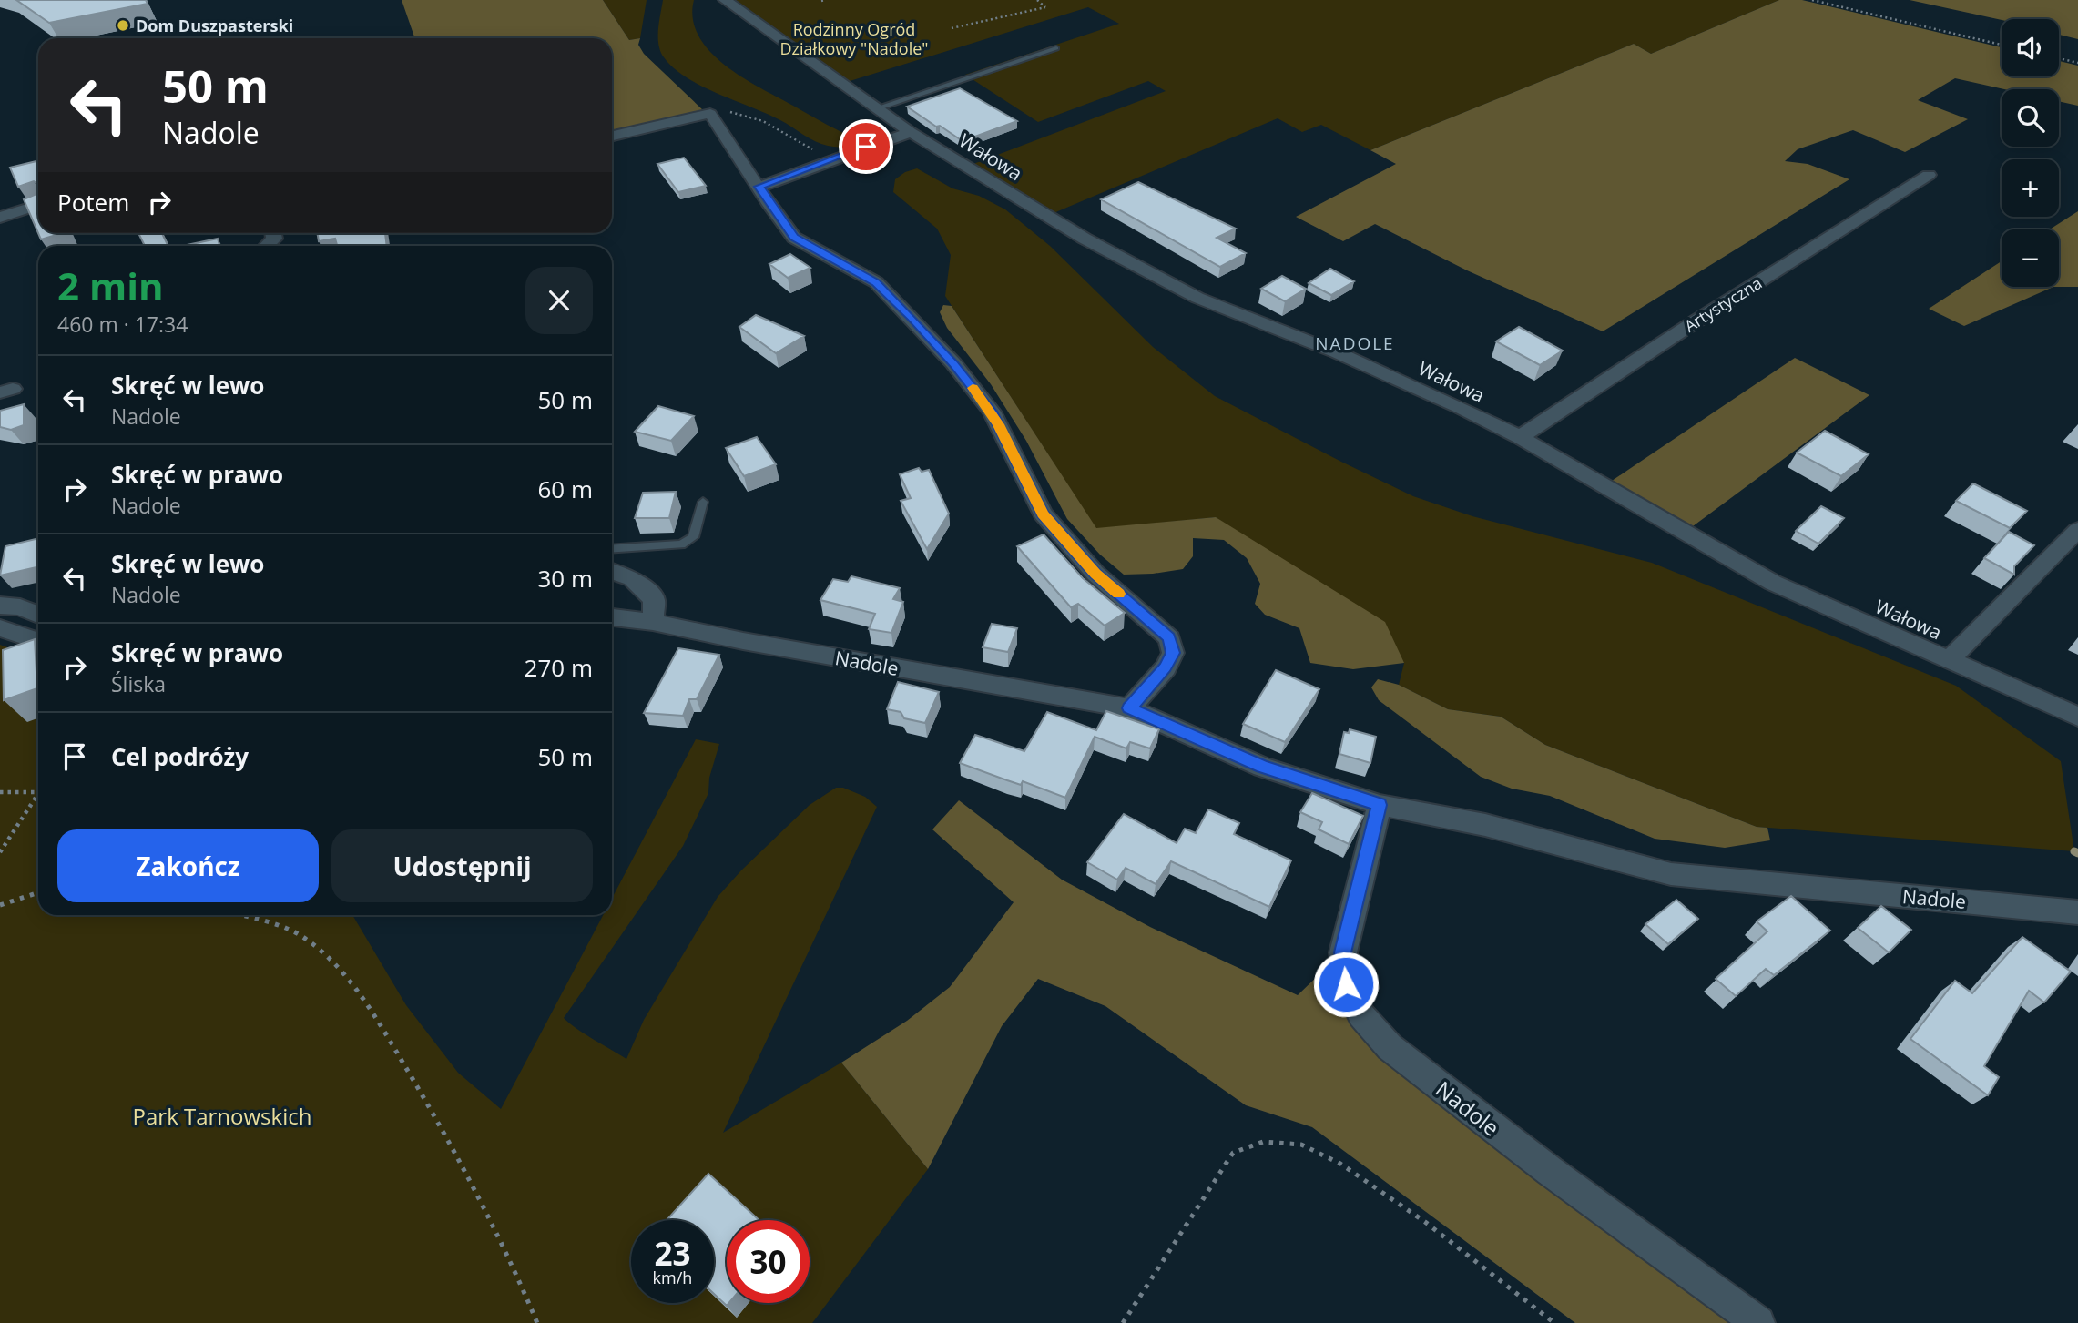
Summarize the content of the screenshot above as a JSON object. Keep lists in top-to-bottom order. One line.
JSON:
{"streets":{"street":["Wałowa","Artystyczna","Nadole"]},"crossings":[["Wałowa","Artystyczna"]],"districts":["NADOLE"],"parks":["Rodzinny Ogród Działkowy \"Nadole\"","Park Tarnowskich"],"places":["Dom Duszpasterski"],"page":{"map_buttons":["+","−"],"turn":["50 m","Nadole"],"then":"Potem","heading":["2 min","460 m · 17:34"],"list":[{"name":"Skręć w lewo","note":"Nadole","value":"50 m"},{"name":"Skręć w prawo","note":"Nadole","value":"60 m"},{"name":"Skręć w lewo","note":"Nadole","value":"30 m"},{"name":"Skręć w prawo","note":"Śliska","value":"270 m"},{"name":"Cel podróży","value":"50 m"}],"buttons":["Zakończ","Udostępnij"],"speed":"23 km/h","limit":"30"}}
